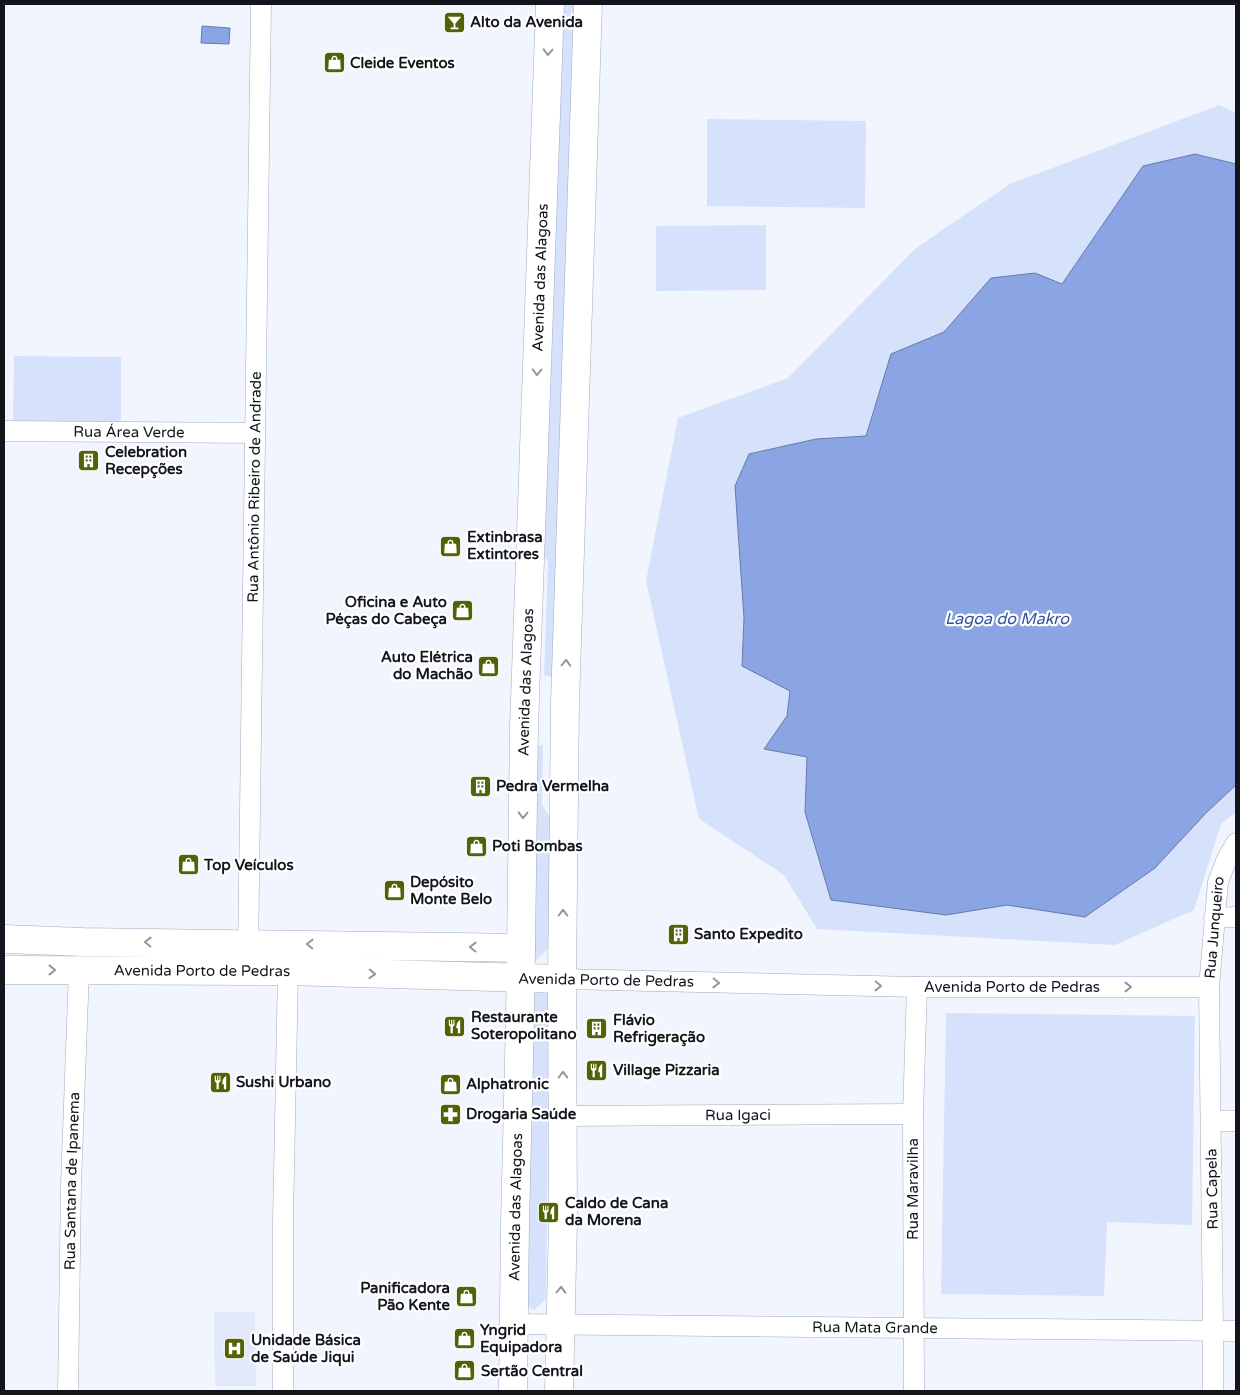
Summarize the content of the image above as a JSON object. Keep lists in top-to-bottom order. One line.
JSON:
{"streets":{"main road":["Avenida das Alagoas","Avenida Porto de Pedras"],"street":["Rua Área Verde","Rua Antônio Ribeiro de Andrade","Rua Junqueiro","Rua Igaci","Rua Santana de Ipanema","Rua Maravilha","Rua Capela","Rua Mata Grande"]},"crossings":[["Avenida das Alagoas","Avenida Porto de Pedras"],["Avenida das Alagoas","Rua Mata Grande"],["Rua Área Verde","Rua Antônio Ribeiro de Andrade"],["Rua Antônio Ribeiro de Andrade","Avenida Porto de Pedras"],["Rua Junqueiro","Avenida Porto de Pedras"],["Rua Junqueiro","Rua Capela"],["Avenida Porto de Pedras","Rua Santana de Ipanema"],["Avenida Porto de Pedras","Rua Maravilha"],["Avenida Porto de Pedras","Rua Capela"],["Rua Igaci","Rua Maravilha"],["Rua Maravilha","Rua Mata Grande"],["Rua Capela","Rua Mata Grande"]],"water":["Lagoa do Makro"],"places":{"bar":["Alto da Avenida"],"shop":["Cleide Eventos","Extinbrasa Extintores","Oficina e Auto Péças do Cabeça","Auto Elétrica do Machão","Poti Bombas","Top Veículos","Depósito Monte Belo","Alphatronic","Panificadora Pão Kente","Yngrid Equipadora","Sertão Central"],"building":["Celebration Recepções","Pedra Vermelha","Santo Expedito","Flávio Refrigeração"],"restaurant":["Restaurante Soteropolitano","Village Pizzaria","Sushi Urbano","Caldo de Cana da Morena"],"pharmacy":["Drogaria Saúde"],"hospital":["Unidade Básica de Saúde Jiqui"]}}
